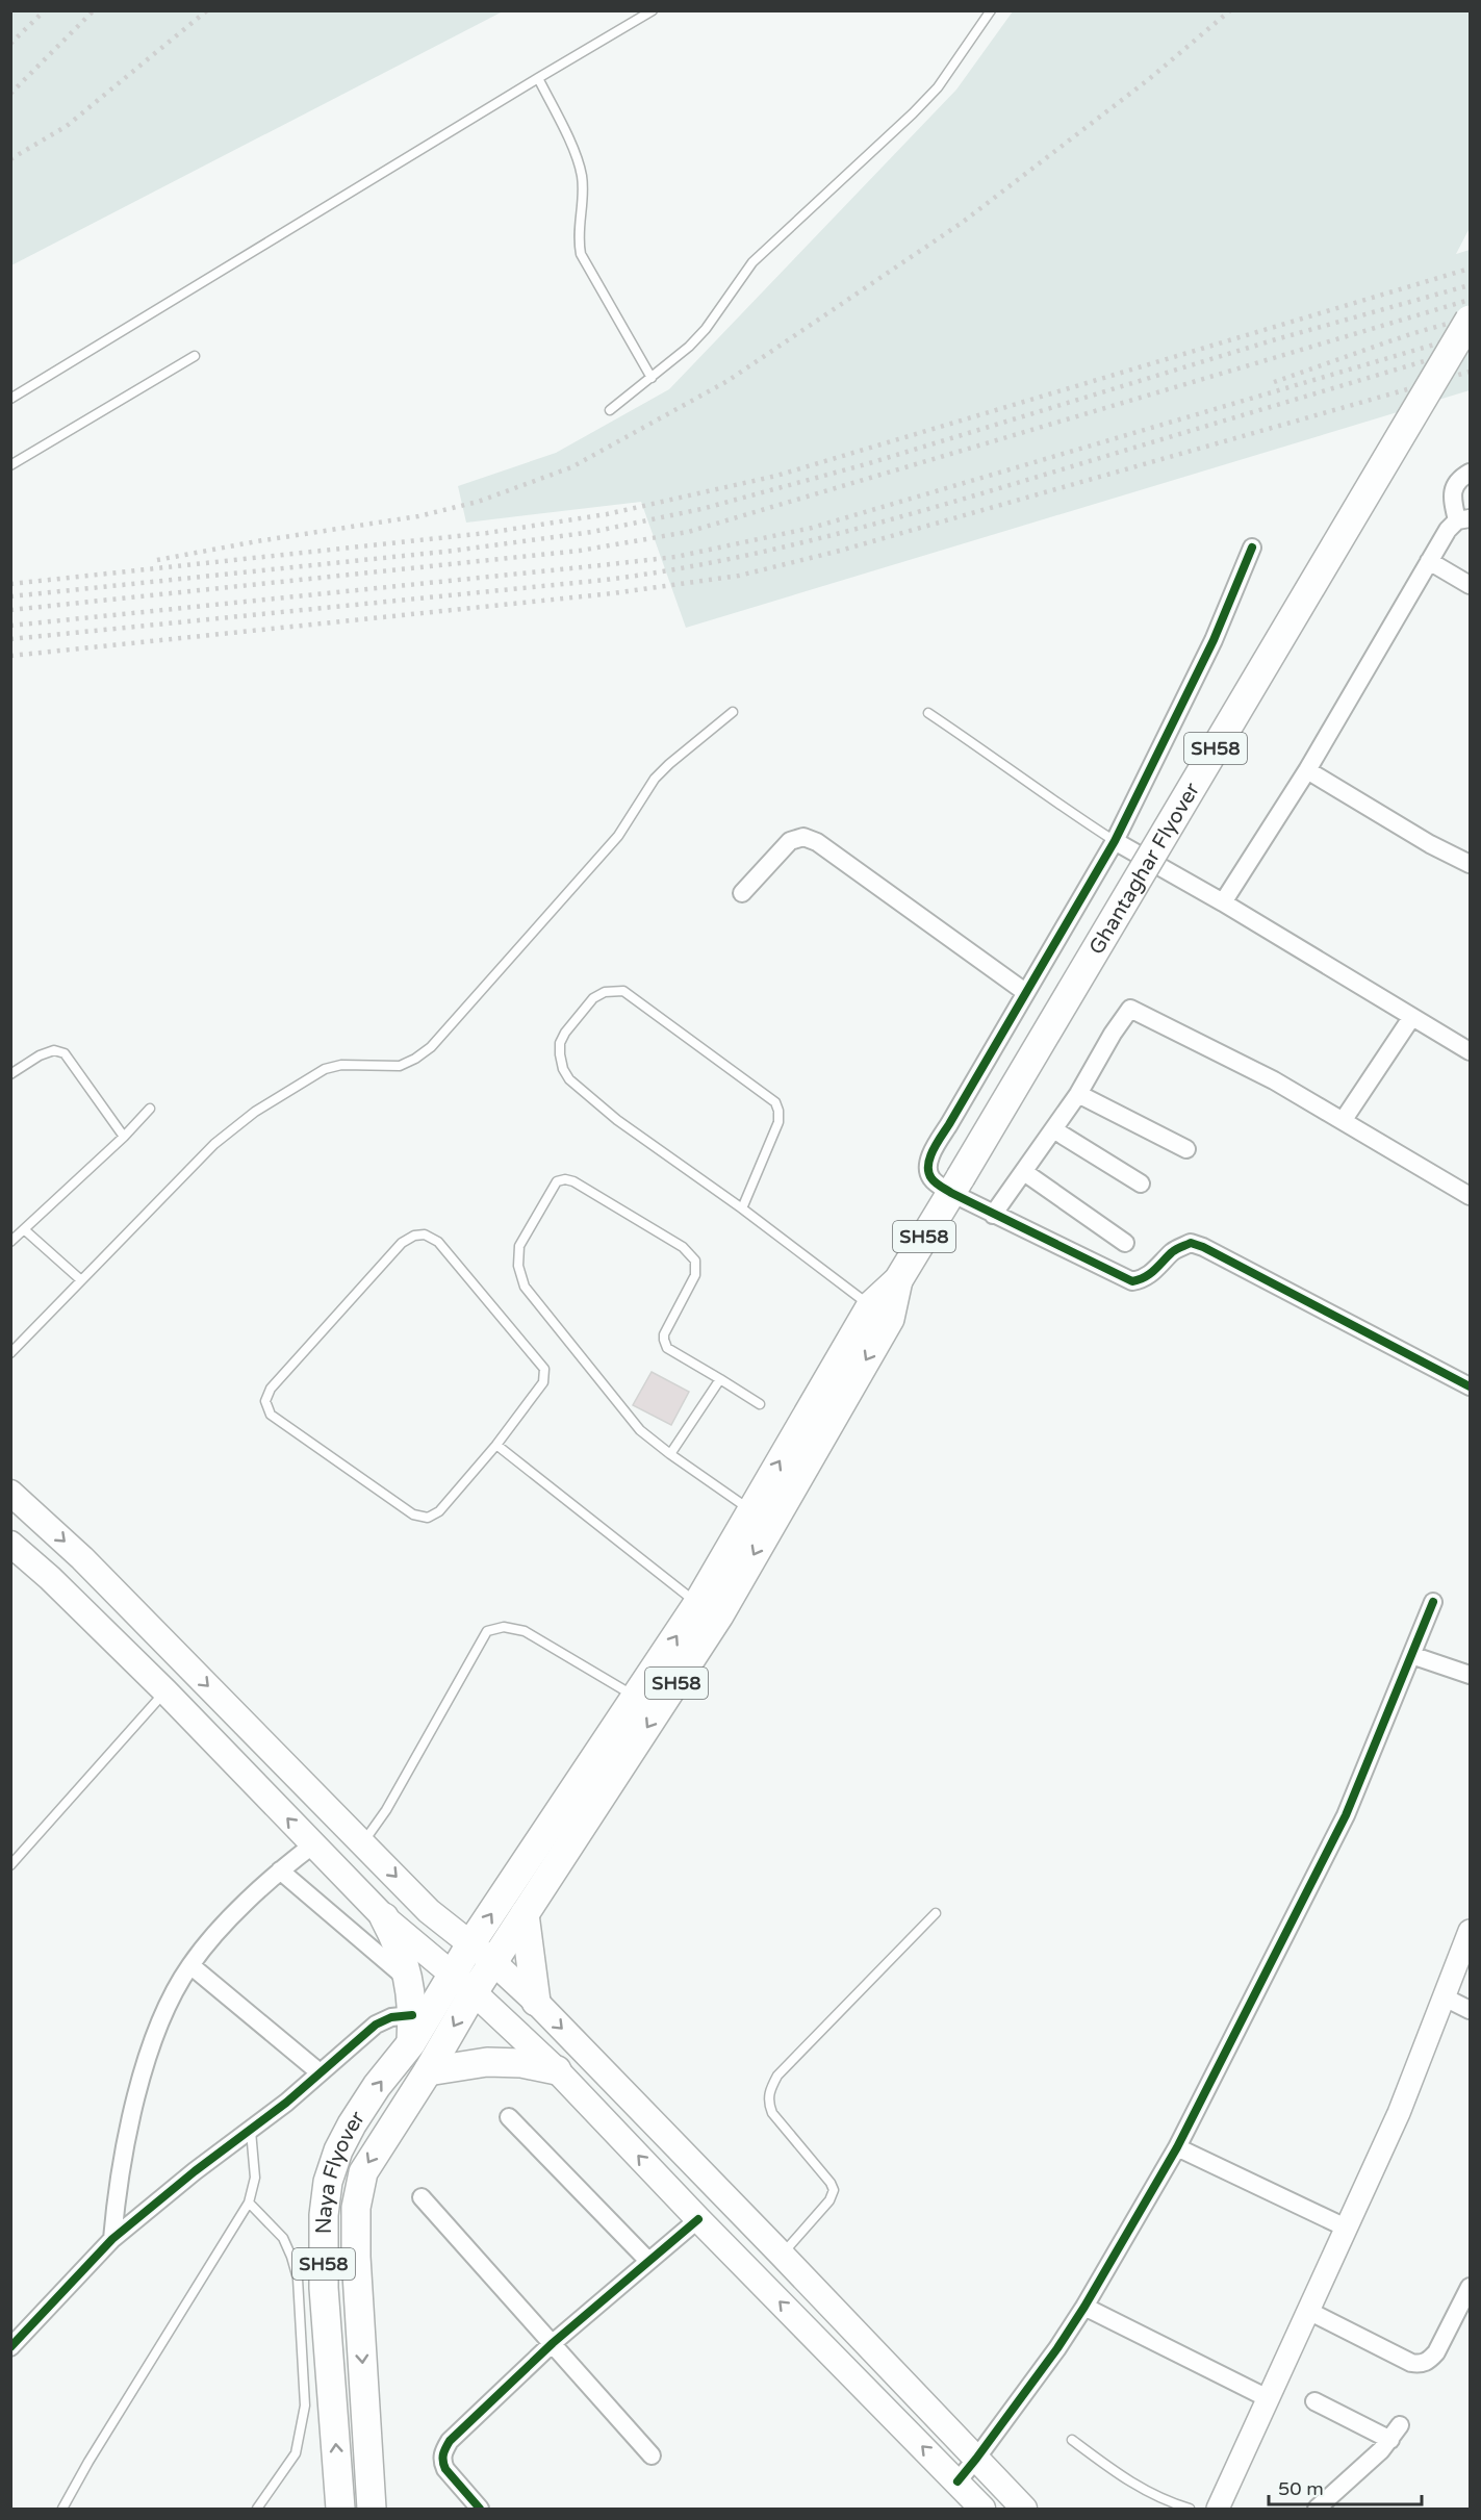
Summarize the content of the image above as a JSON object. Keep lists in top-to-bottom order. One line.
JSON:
{"streets":{"main road":["SH58","Ghantaghar Flyover","Naya Flyover"]},"crossings":[["SH58","Ghantaghar Flyover"],["SH58","Naya Flyover"]],"scale_bar":"50 m"}
